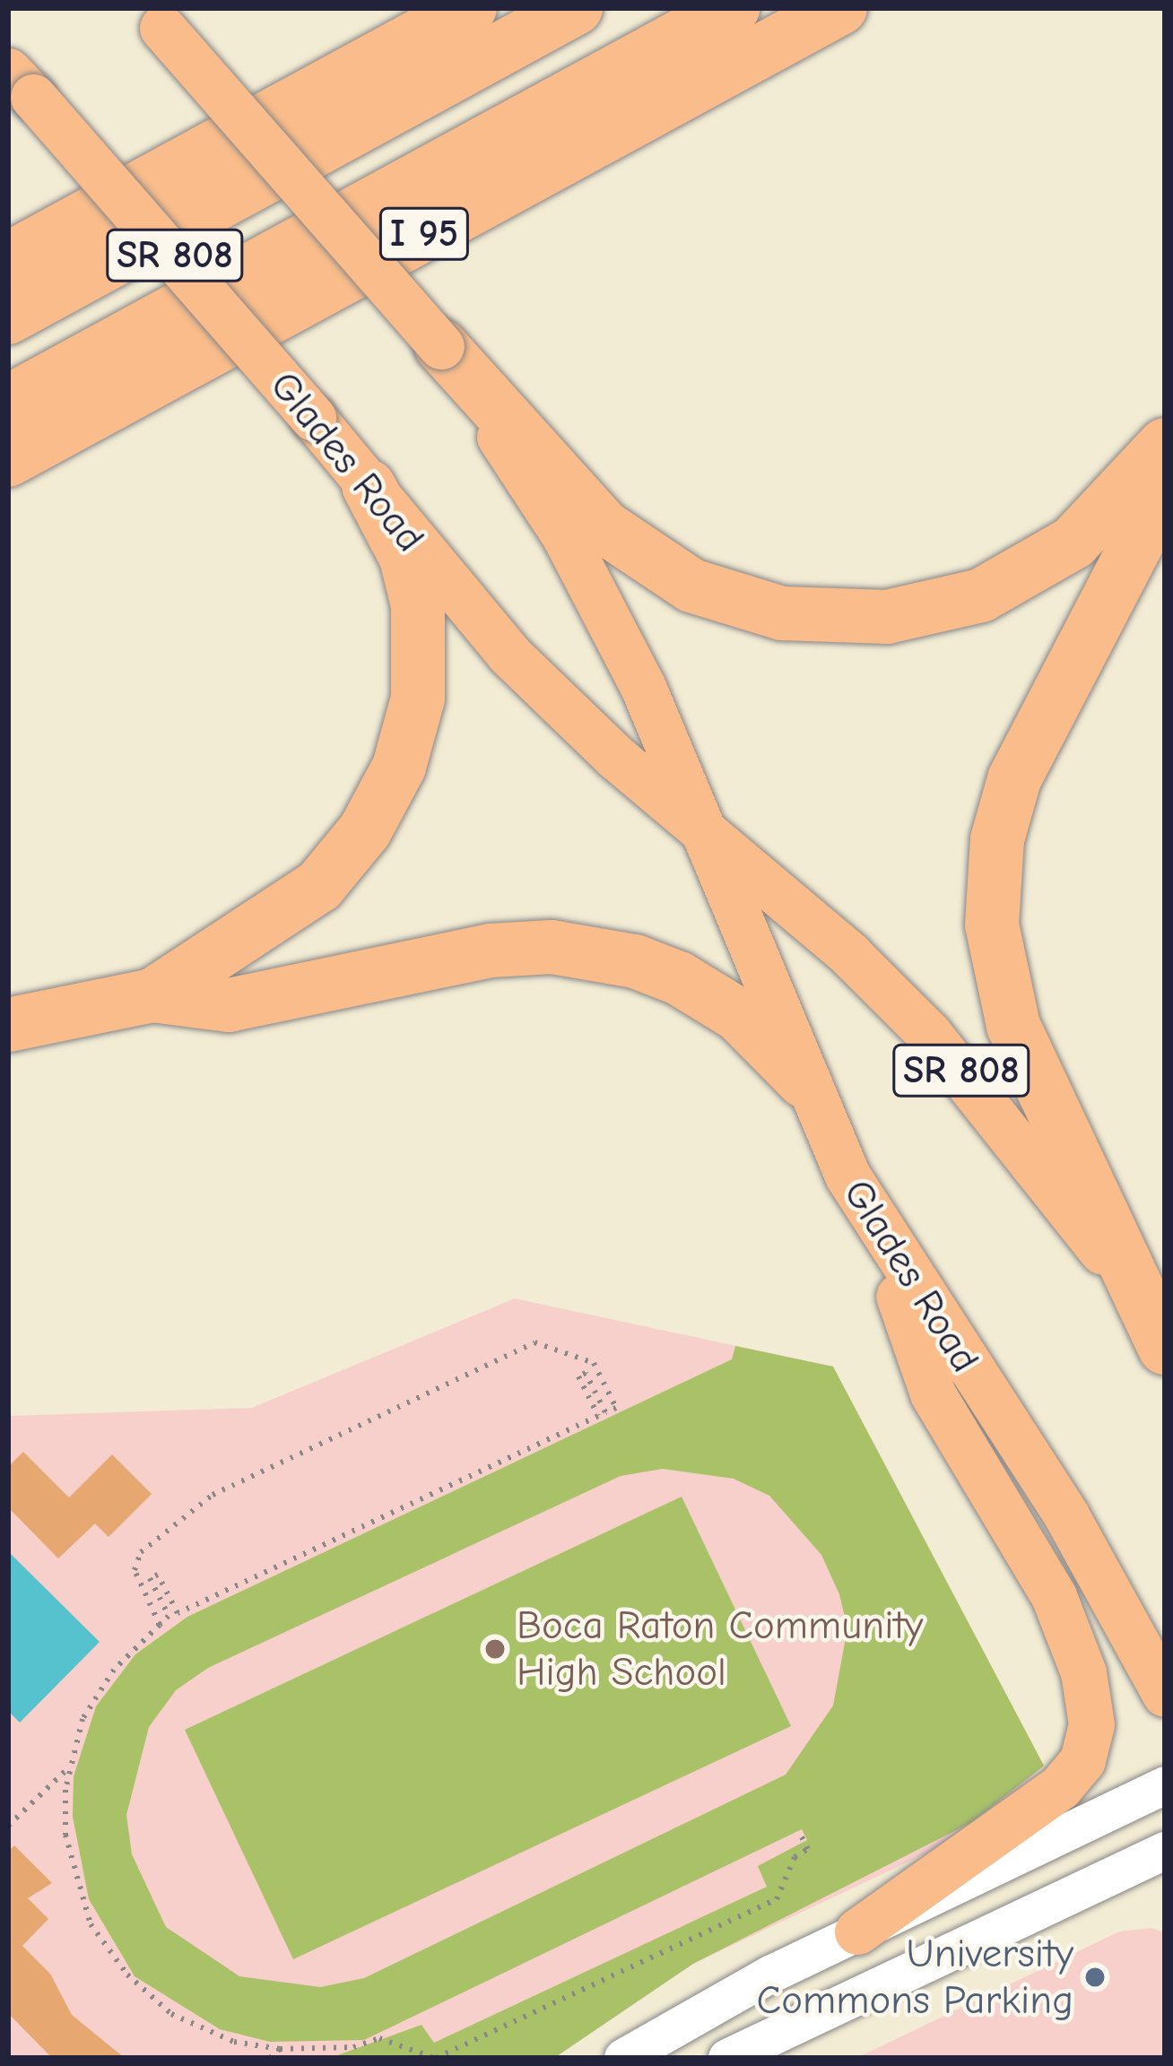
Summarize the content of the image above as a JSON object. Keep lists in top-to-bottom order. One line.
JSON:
{"streets":{"highway":["I 95"],"main road":["SR 808","Glades Road"]},"places":["Boca Raton Community High School","University Commons Parking"]}
